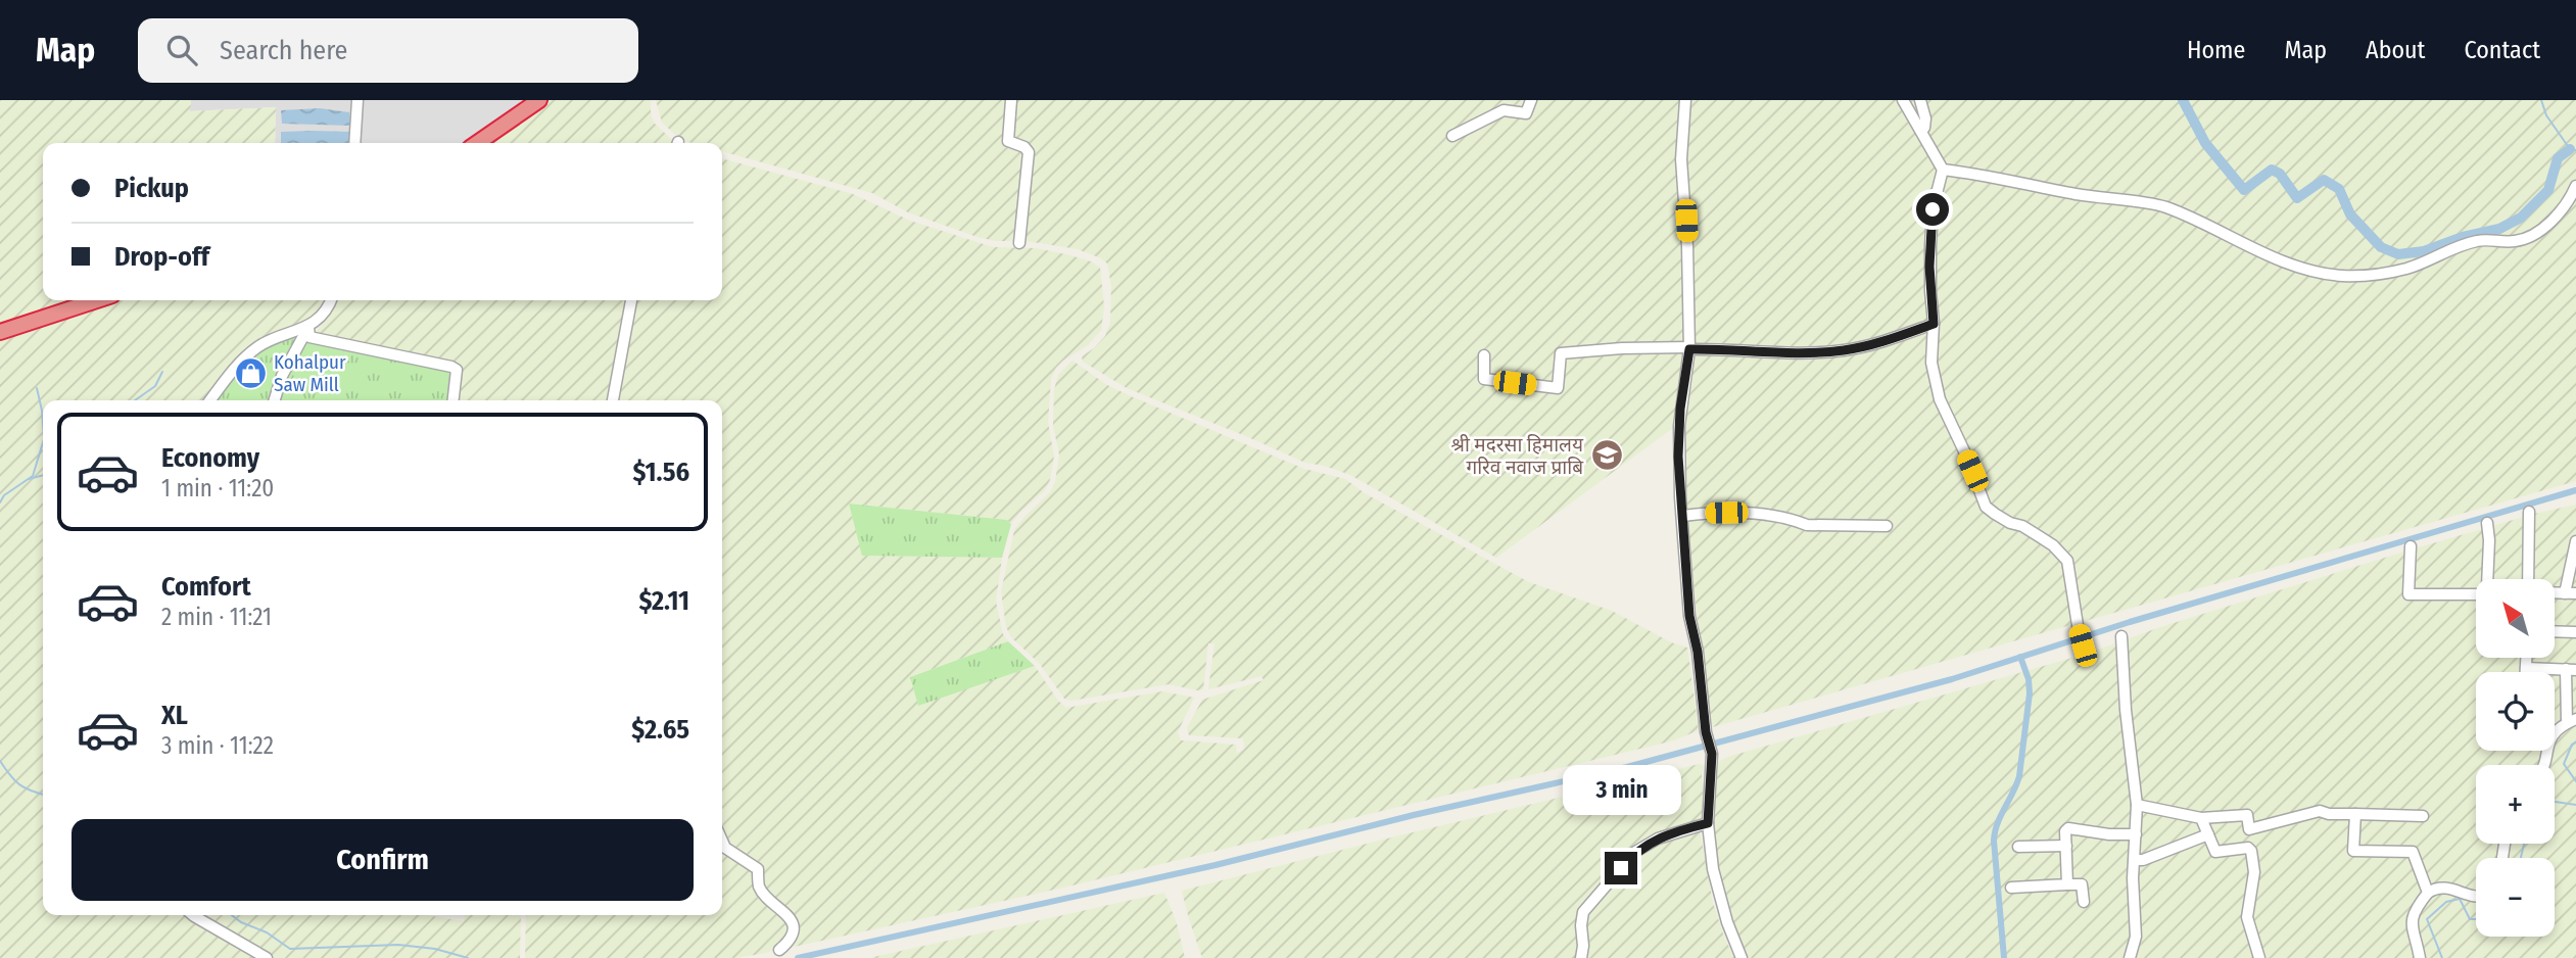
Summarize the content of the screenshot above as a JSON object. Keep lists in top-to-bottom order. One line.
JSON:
{"places":{"shop":["Kohalpur Saw Mill"],"school or university":["श्री मदरसा हिमालय गरिव नवाज प्राबि"]},"north":"top left","page":{"header":"Map","search":"Search here","nav":["Home","Map","About","Contact"],"banner":["Pickup","Drop-off"],"list":[{"name":"Economy","note":"1 min · 11:20","value":"$1.56"},{"name":"Comfort","note":"2 min · 11:21","value":"$2.11"},{"name":"XL","note":"3 min · 11:22","value":"$2.65"}],"map_buttons":["+","−"],"bubble":"3 min","buttons":"Confirm"}}
